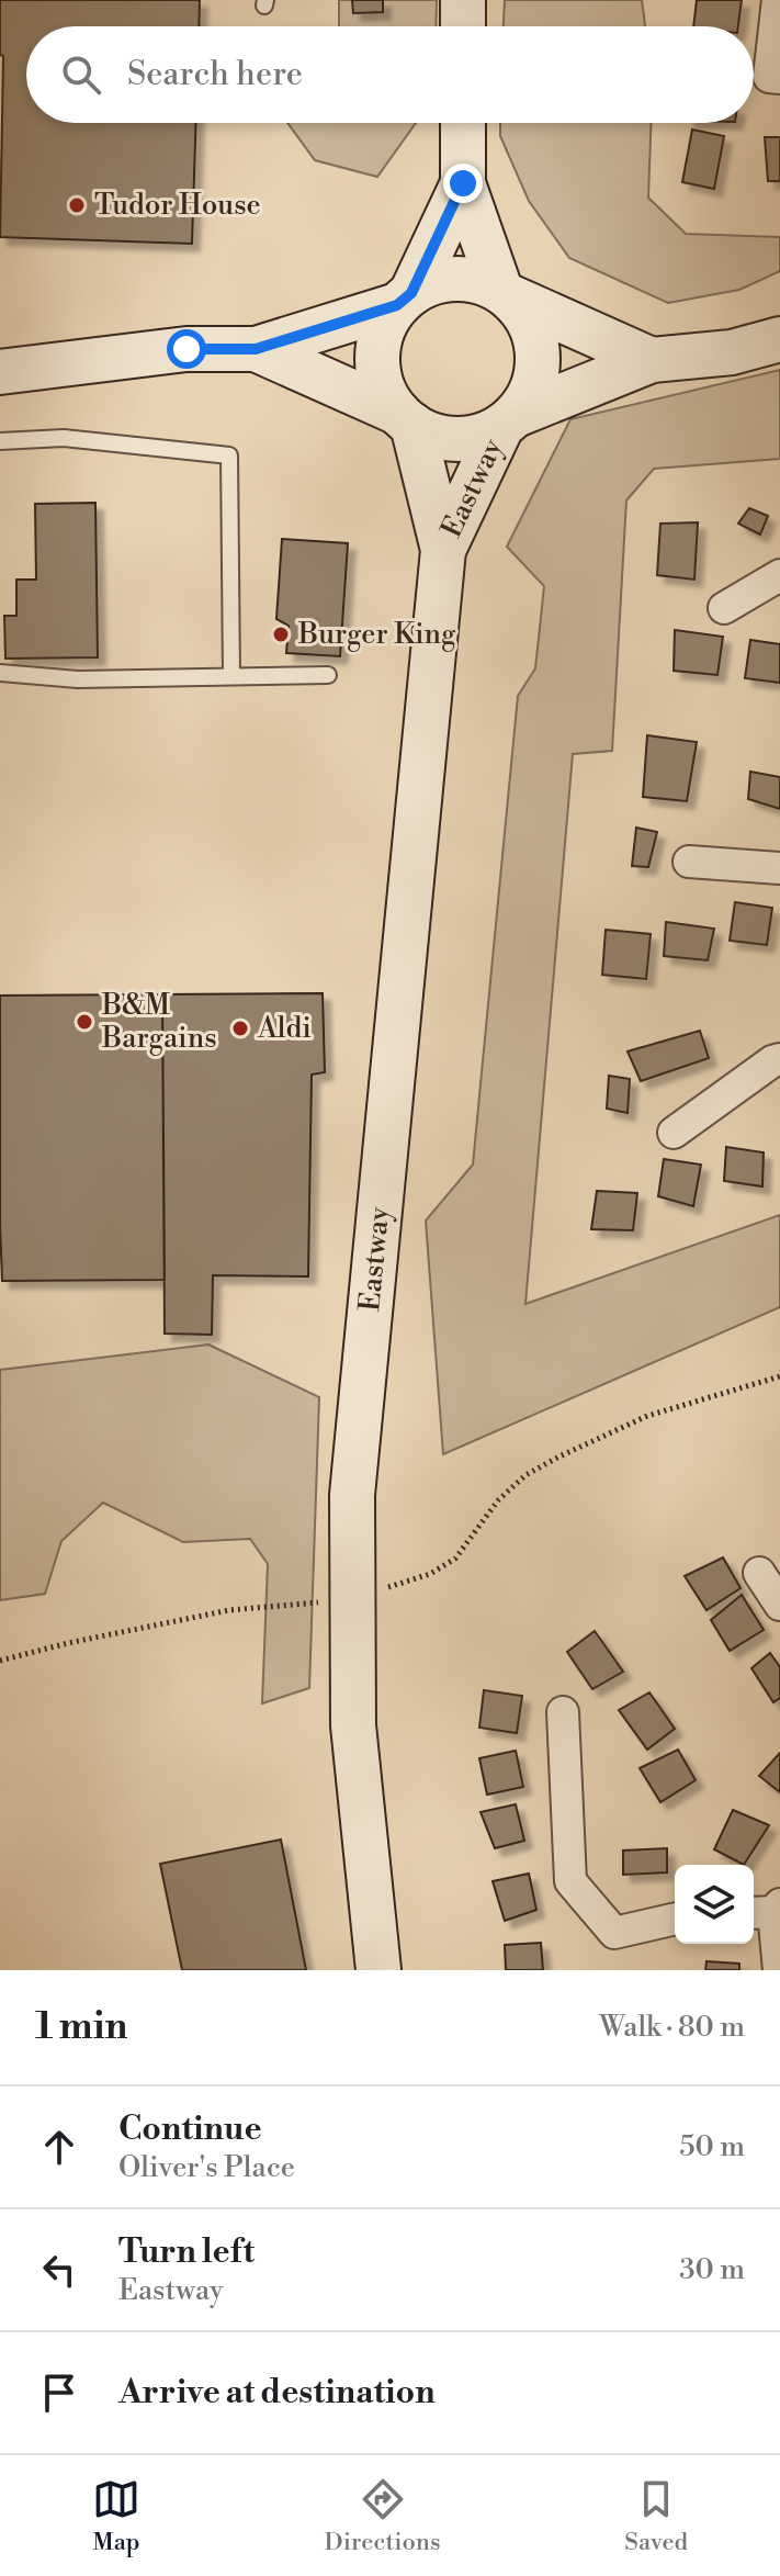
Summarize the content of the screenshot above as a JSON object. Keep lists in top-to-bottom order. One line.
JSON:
{"streets":{"main road":["Eastway"]},"places":["Tudor House","Burger King","B&M Bargains","Aldi"],"page":{"search":"Search here","heading":["1 min","Walk · 80 m"],"list":[["Continue","Oliver's Place","50 m"],["Turn left","Eastway","30 m"],"Arrive at destination"],"nav":["Map","Directions","Saved"]}}
